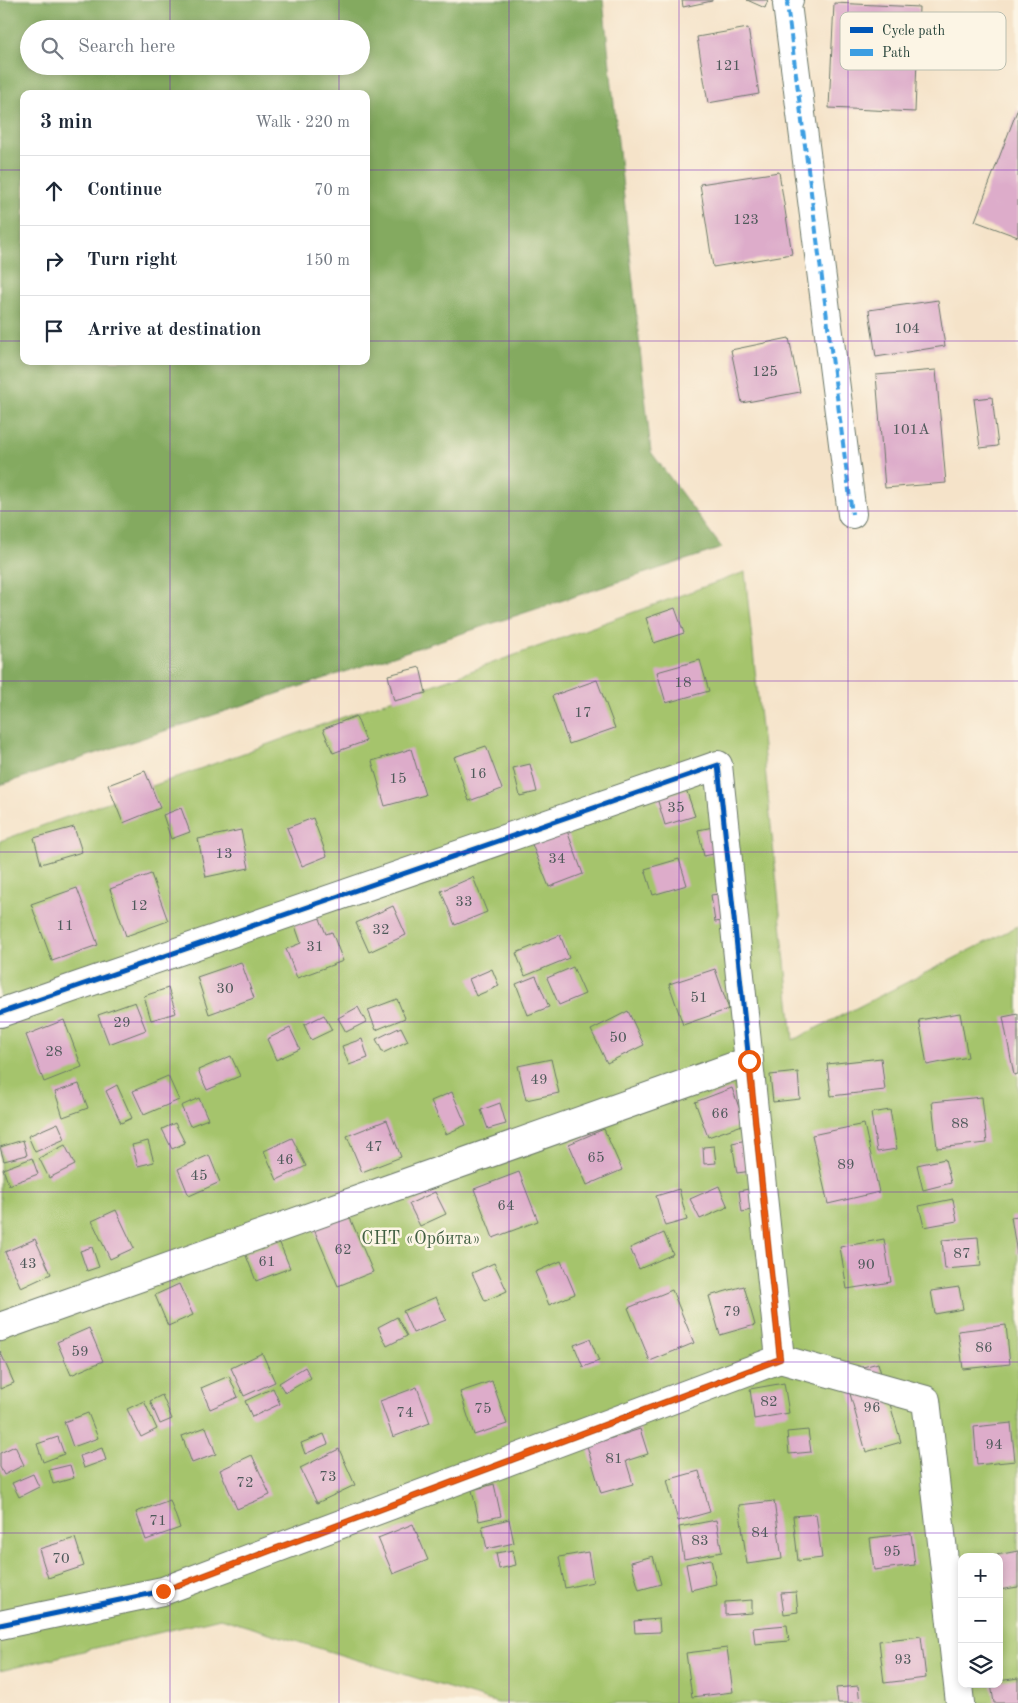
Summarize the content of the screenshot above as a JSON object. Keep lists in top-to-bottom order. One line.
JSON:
{"parks":["СНТ «Орбита»"],"house_numbers":["121","123","104","125","101А","18","17","16","15","35","13","34","33","12","11","32","31","30","51","29","50","28","49","66","88","47","65","46","89","45","64","62","87","61","43","90","79","86","59","82","96","75","74","94","81","73","72","71","84","83","95","70","93"],"legend":["Cycle path","Path"],"page":{"search":"Search here","heading":["3 min","Walk · 220 m"],"list":[["Continue","70 m"],["Turn right","150 m"],"Arrive at destination"],"map_buttons":["+","−"]}}
